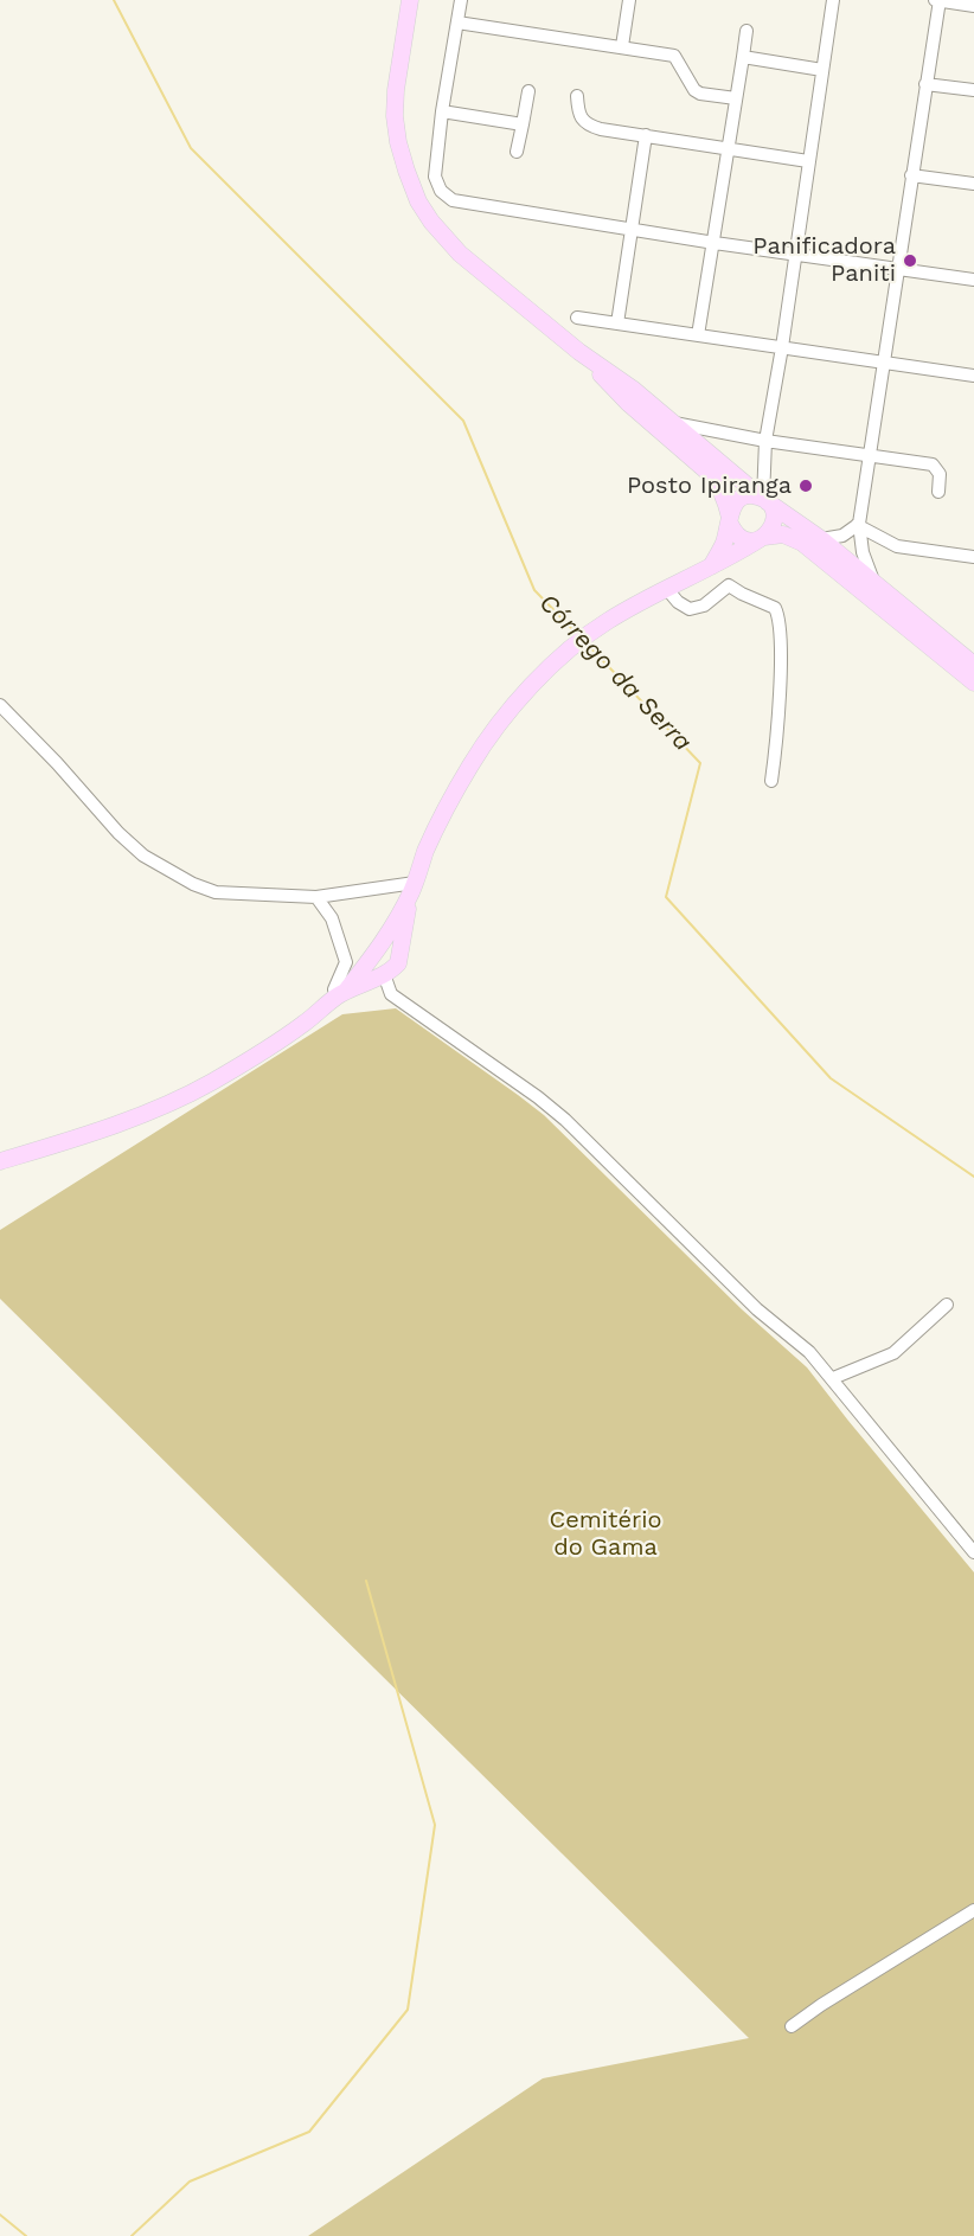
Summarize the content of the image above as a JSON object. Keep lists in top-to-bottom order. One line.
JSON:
{"water":["Córrego da Serra"],"parks":["Cemitério do Gama"],"places":["Panificadora Paniti","Posto Ipiranga"]}
